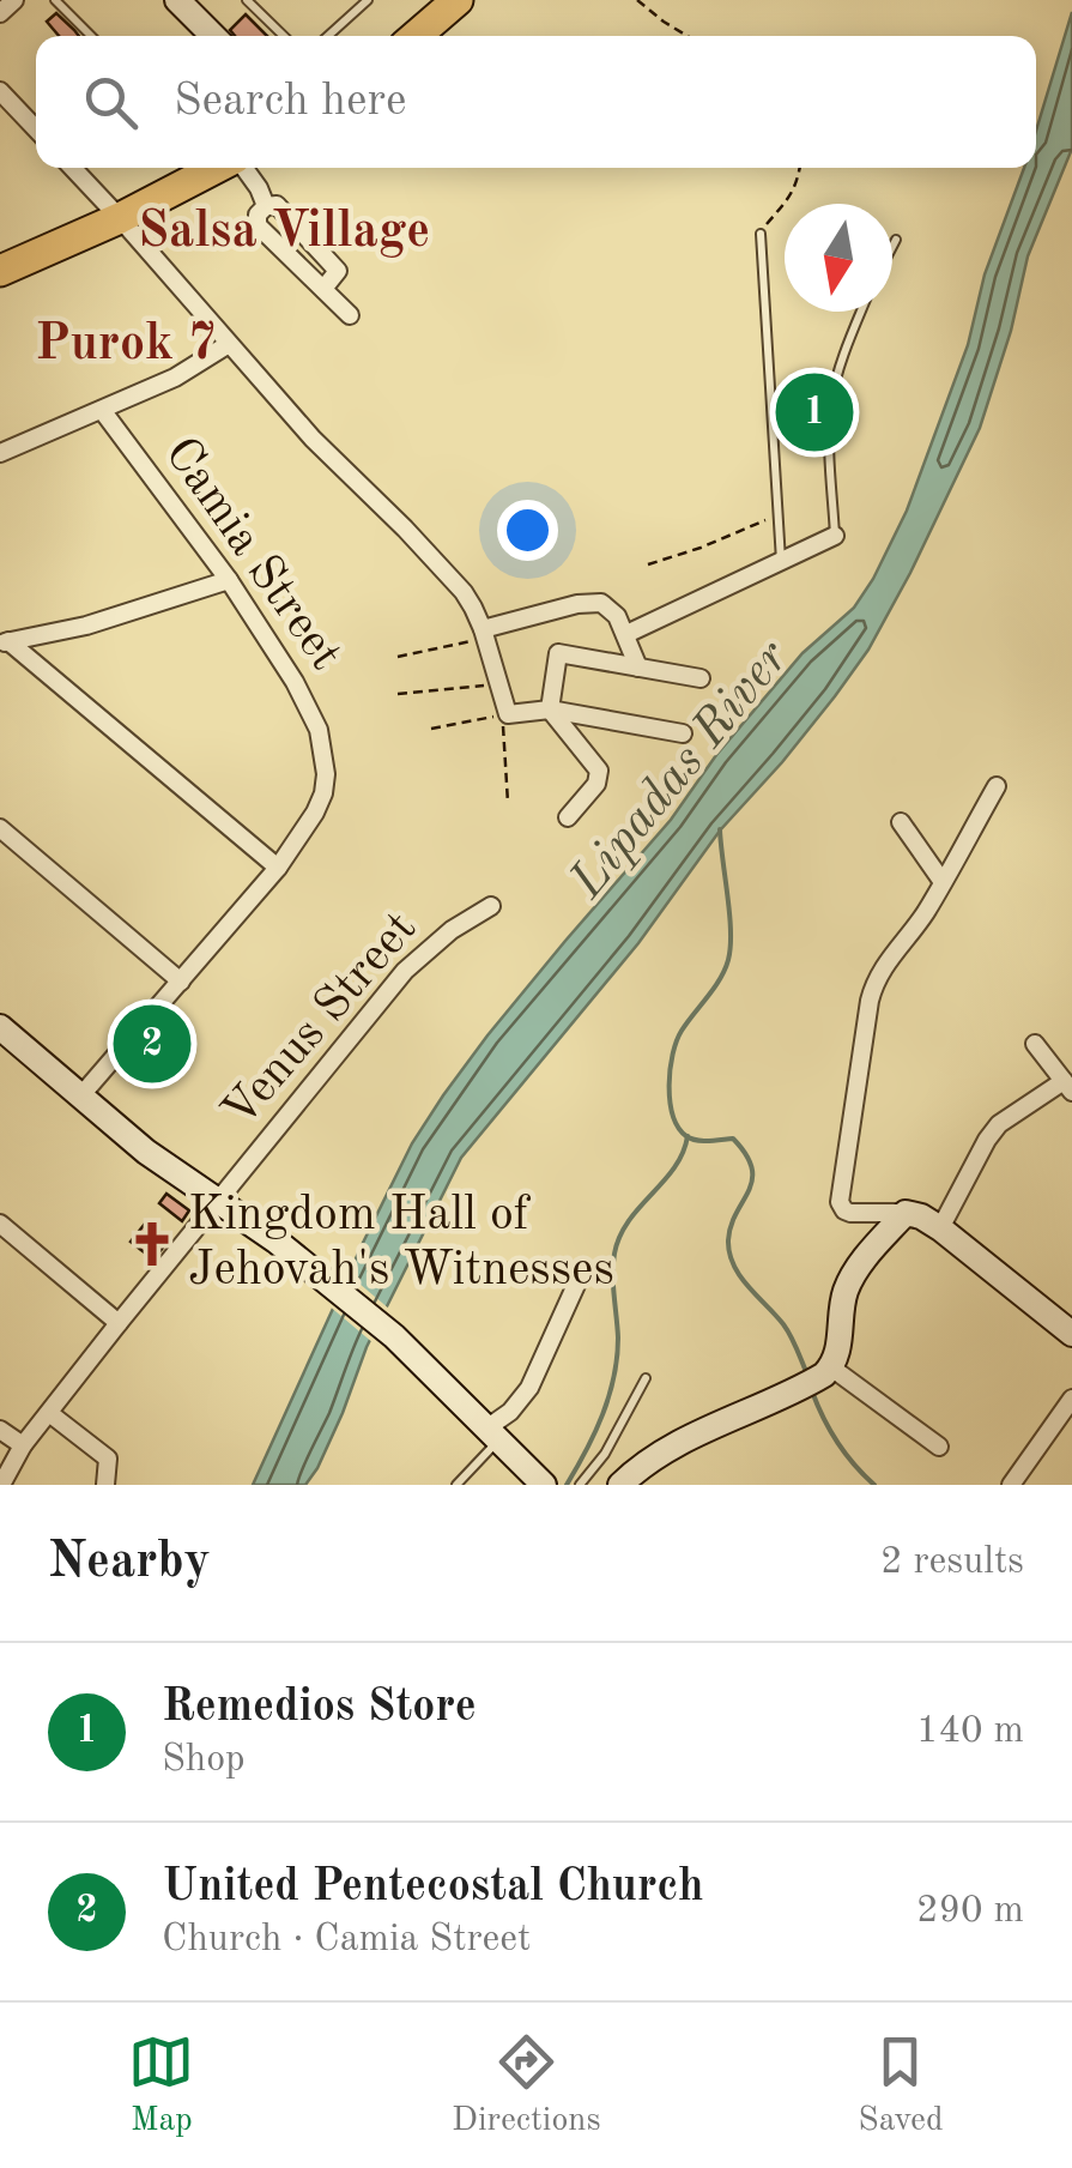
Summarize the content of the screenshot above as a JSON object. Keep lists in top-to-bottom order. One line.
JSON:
{"streets":{"street":["Camia Street","Venus Street"]},"districts":["Salsa Village","Purok 7"],"water":["Lipadas River"],"places":{"church":["Kingdom Hall of Jehovah's Witnesses"]},"north":"bottom","page":{"search":"Search here","pins":["1","2"],"heading":["Nearby","2 results"],"list":[{"mark":"1","name":"Remedios Store","note":"Shop","value":"140 m"},{"mark":"2","name":"United Pentecostal Church","note":"Church · Camia Street","value":"290 m"}],"nav":["Map","Directions","Saved"]}}
